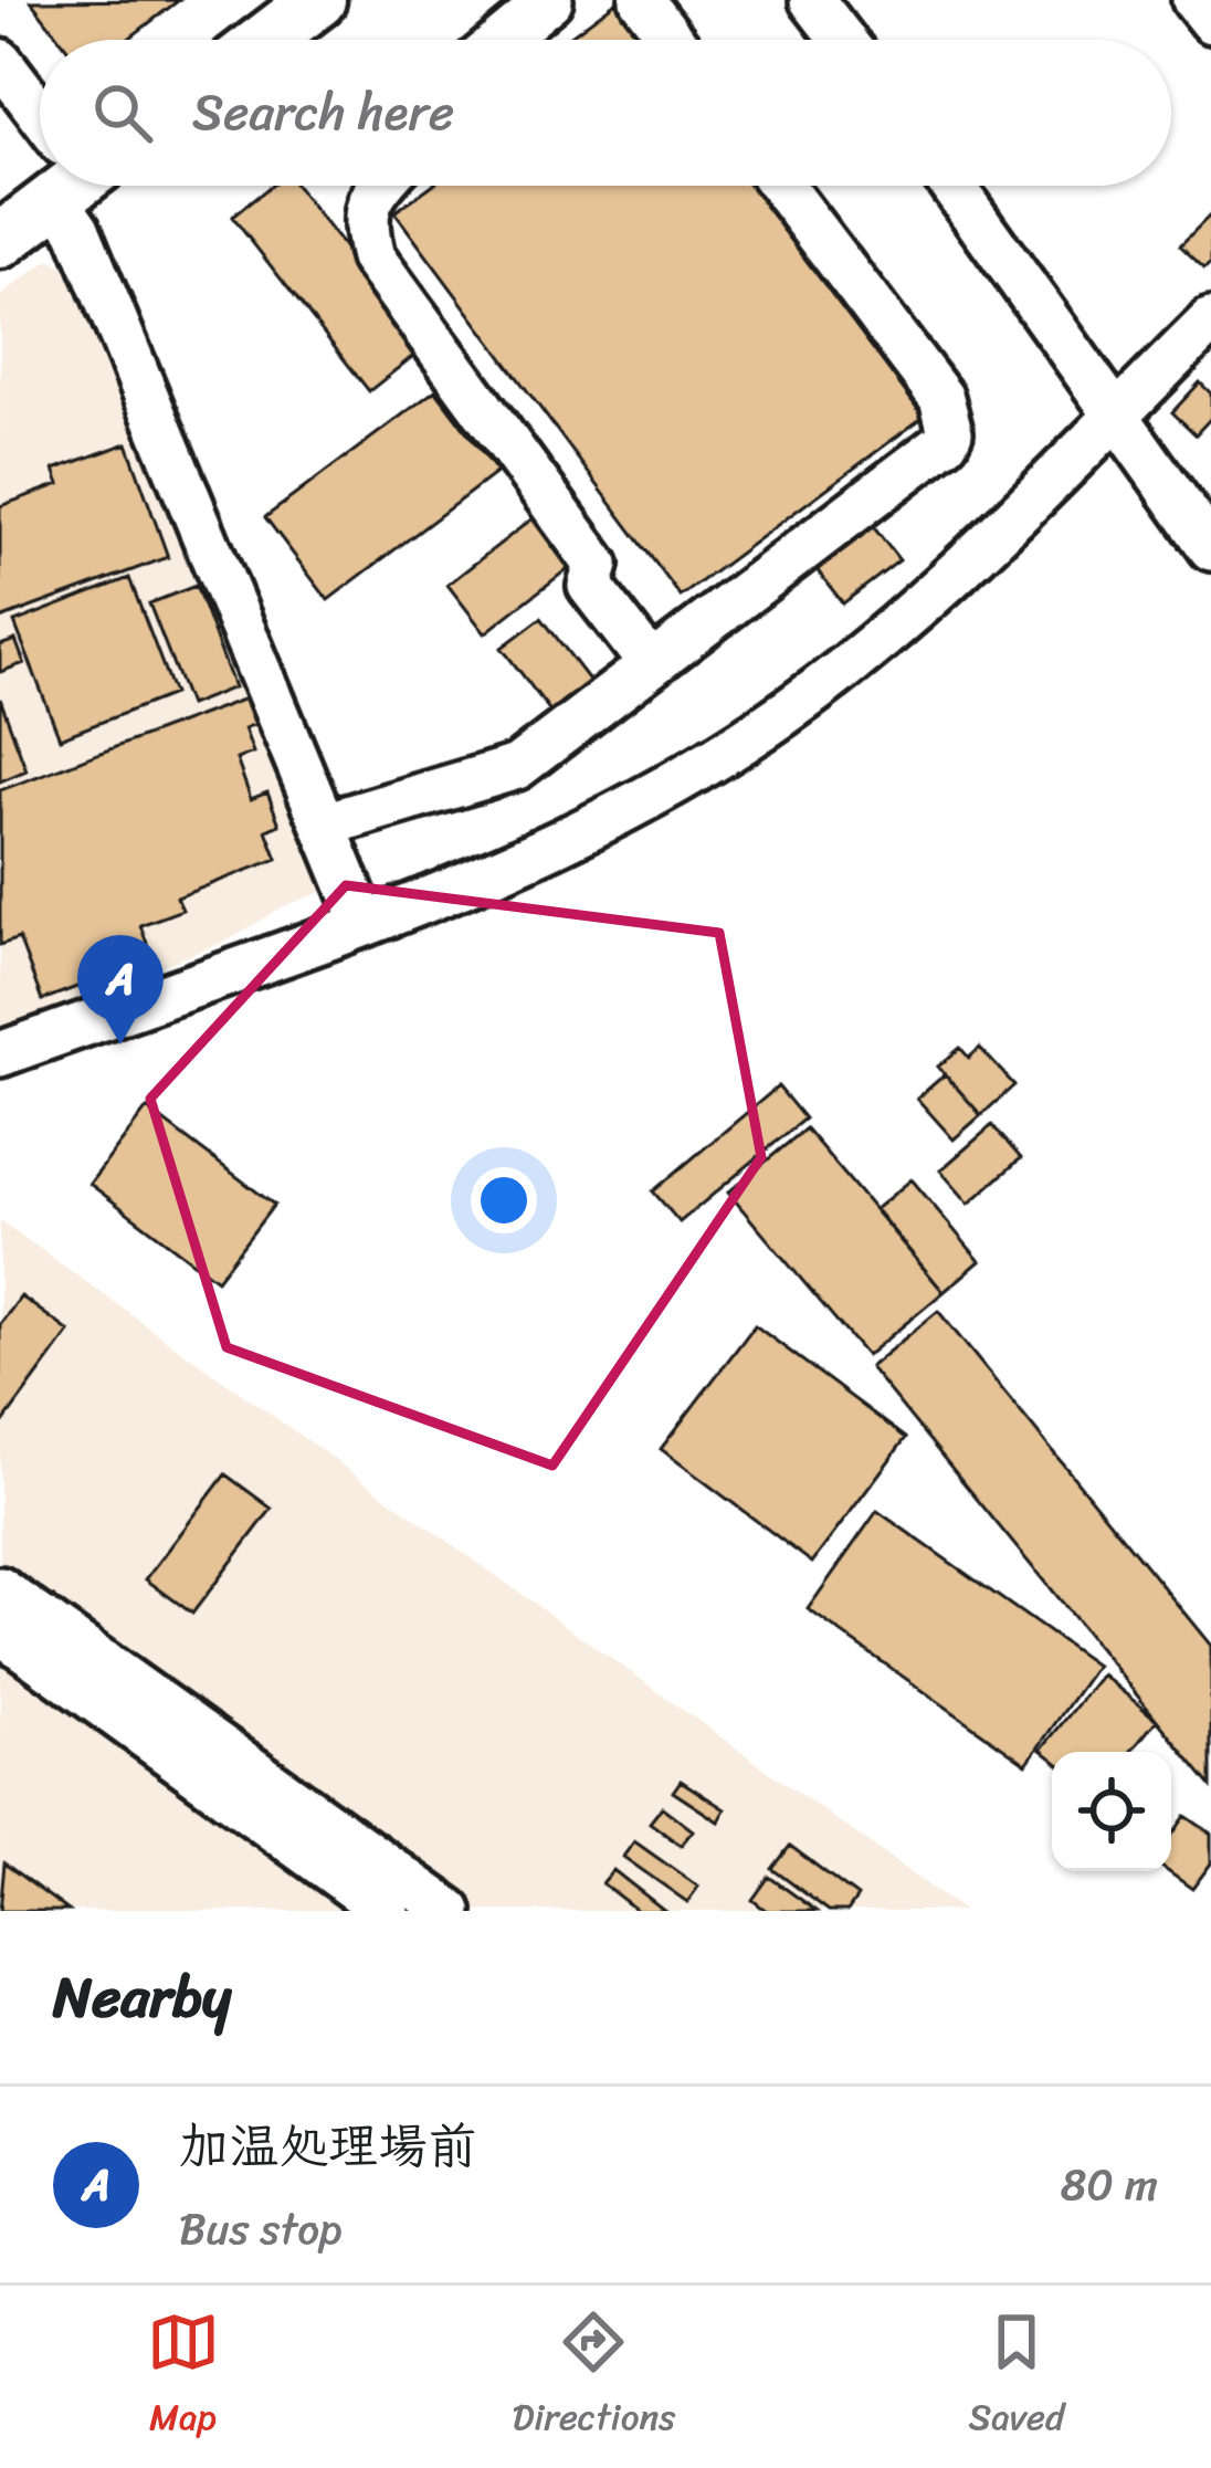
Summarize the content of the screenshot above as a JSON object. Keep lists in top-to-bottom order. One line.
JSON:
{"page":{"search":"Search here","pins":"A","heading":"Nearby","list":[{"mark":"A","name":"加温処理場前","note":"Bus stop","value":"80 m"}],"nav":["Map","Directions","Saved"]}}
